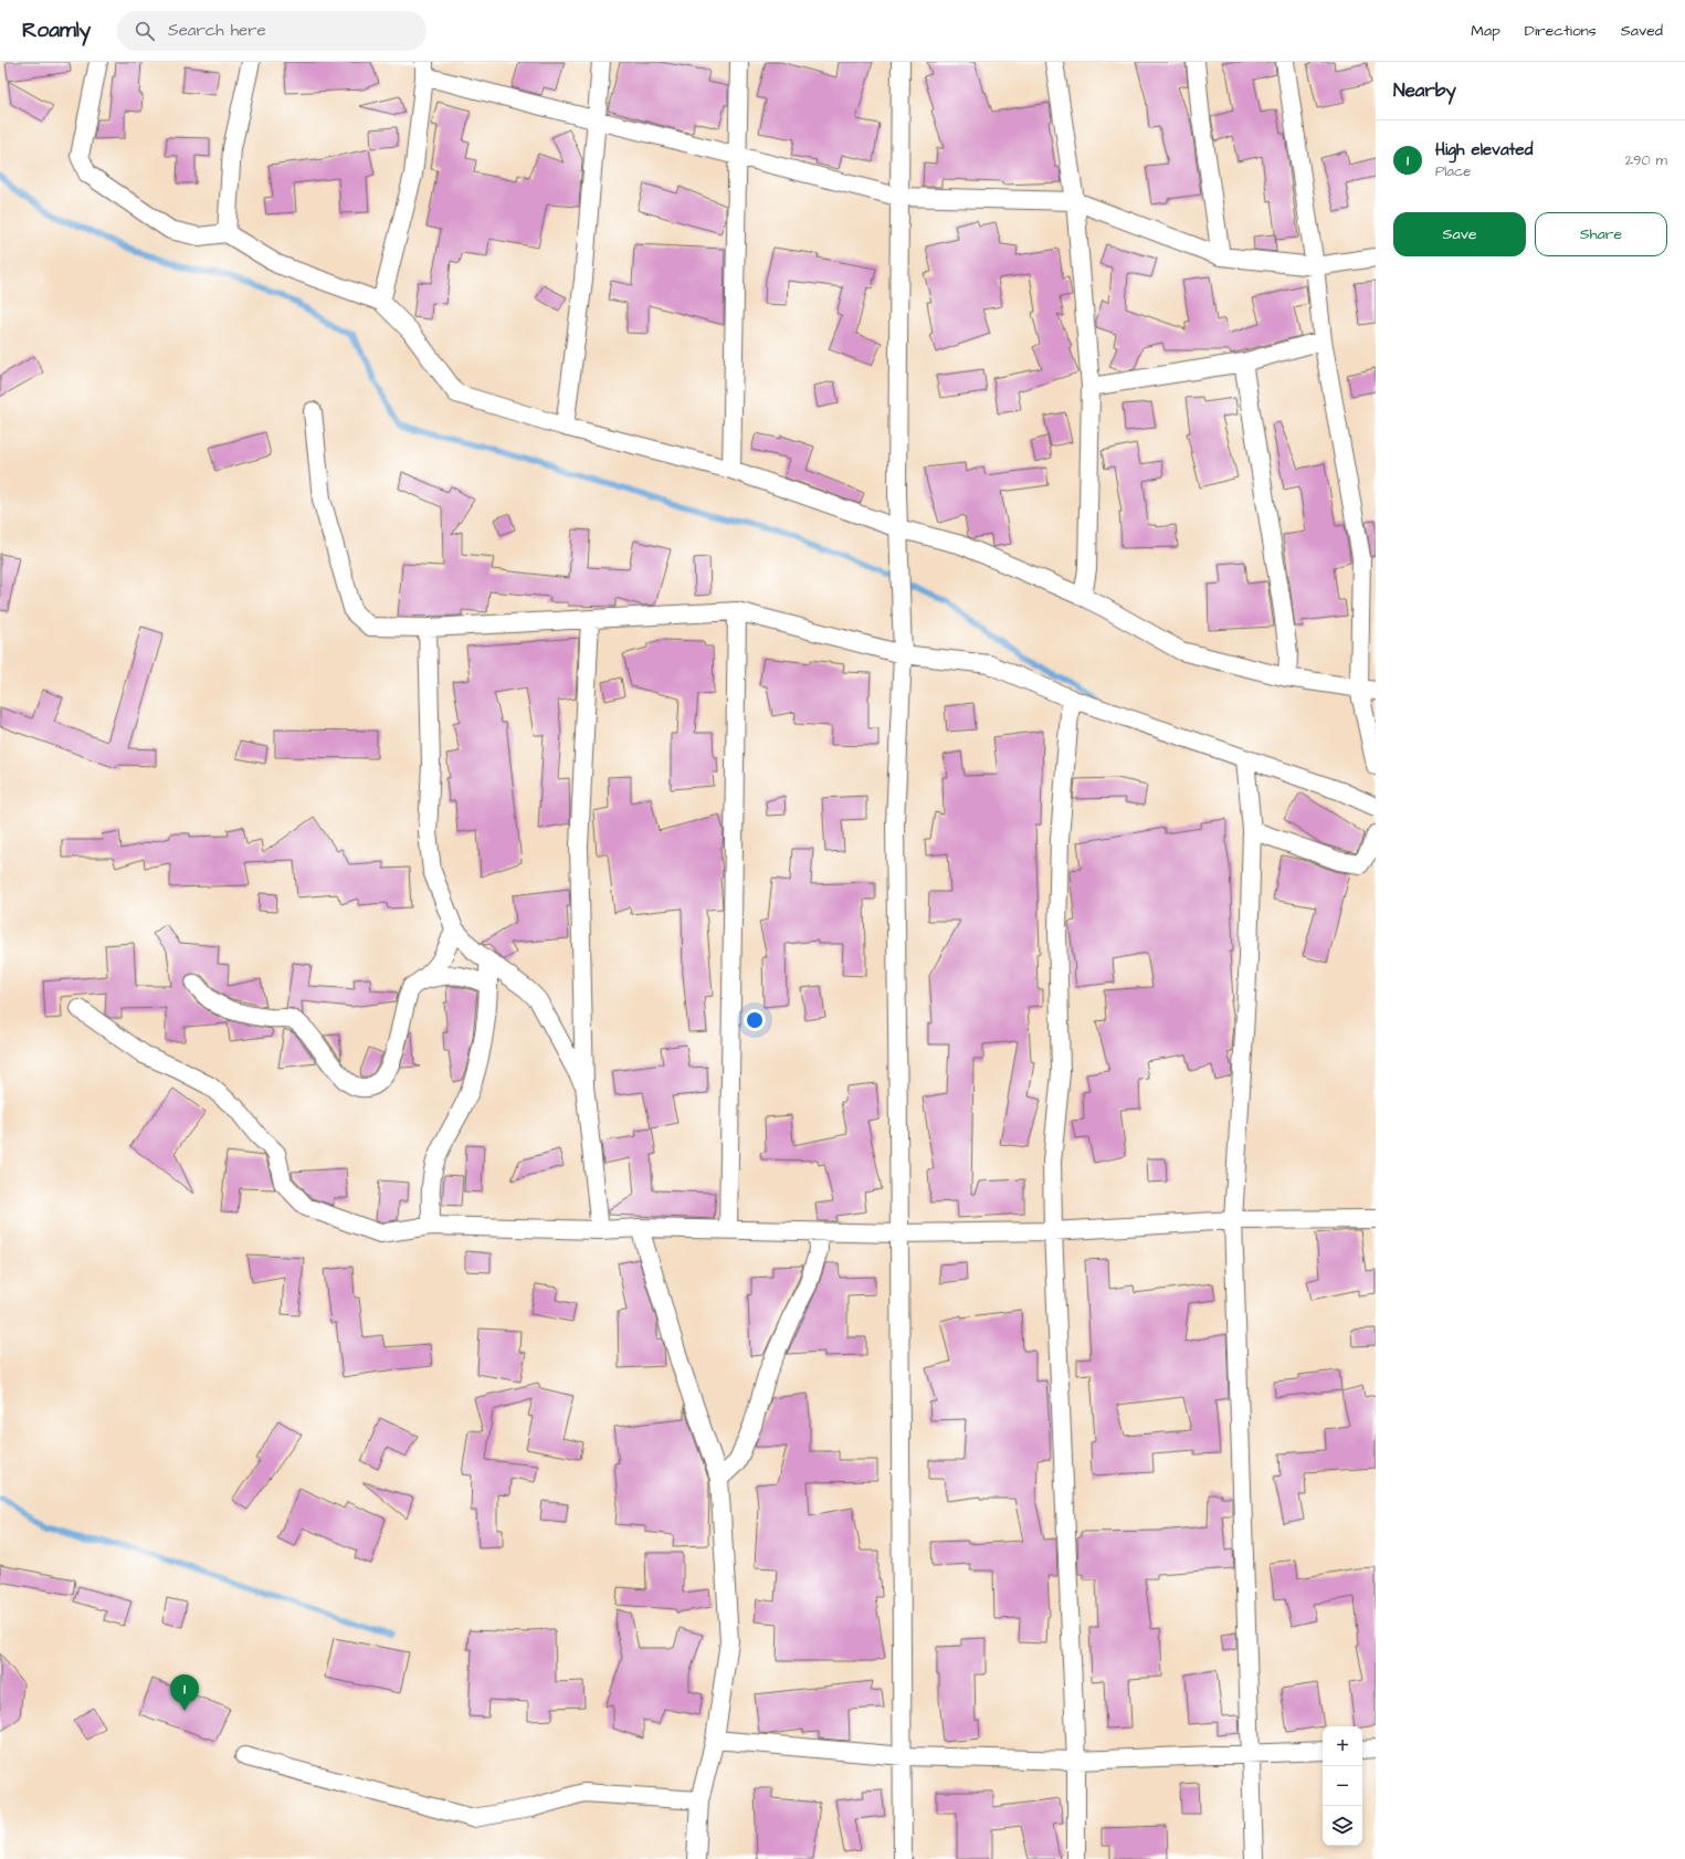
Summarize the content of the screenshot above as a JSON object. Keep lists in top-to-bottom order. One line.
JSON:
{"page":{"header":"Roamly","search":"Search here","nav":["Map","Directions","Saved"],"heading":"Nearby","list":[{"mark":"1","name":"High elevated","note":"Place","value":"290 m"}],"buttons":["Save","Share"],"pins":"1","map_buttons":["+","−"]}}
